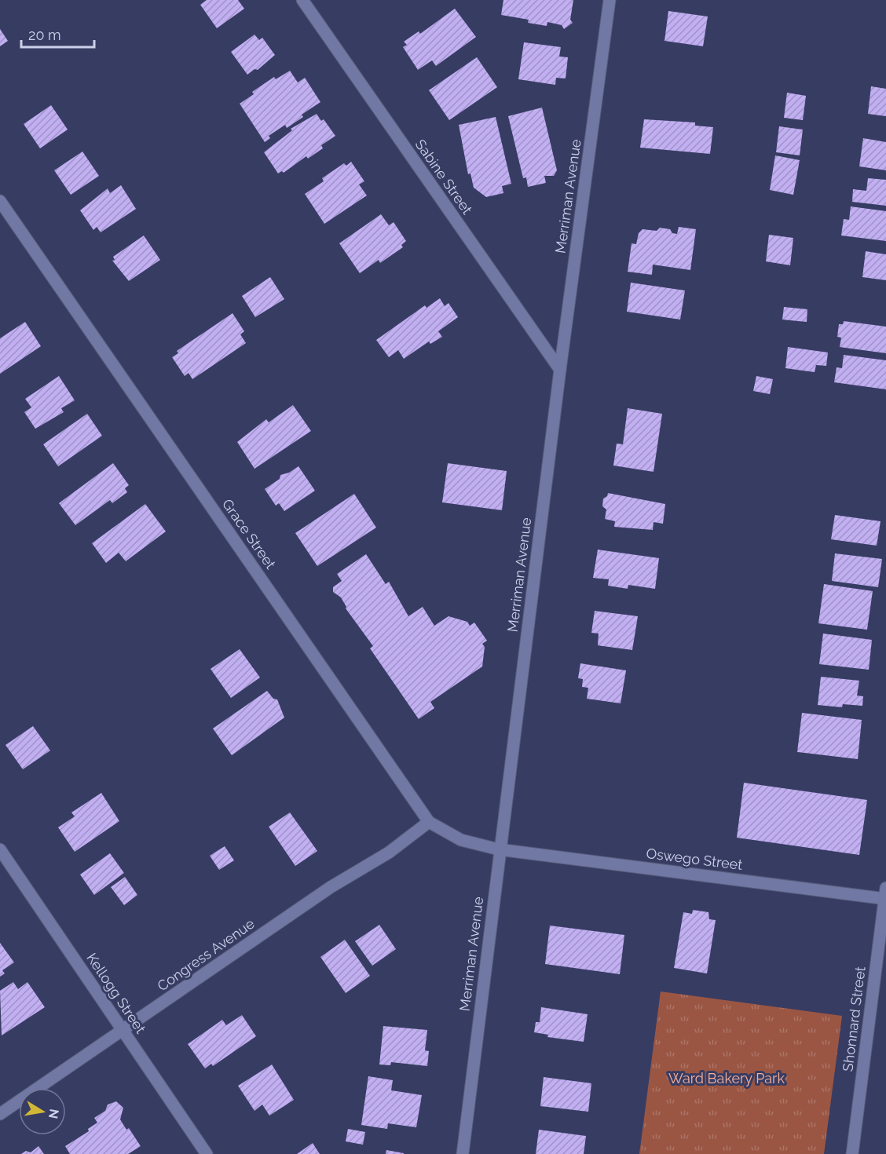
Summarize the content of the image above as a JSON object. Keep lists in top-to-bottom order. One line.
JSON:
{"streets":{"street":["Sabine Street","Merriman Avenue","Grace Street","Oswego Street","Congress Avenue","Kellogg Street","Shonnard Street"]},"crossings":[["Sabine Street","Merriman Avenue"],["Merriman Avenue","Grace Street"],["Merriman Avenue","Oswego Street"],["Grace Street","Oswego Street"],["Grace Street","Congress Avenue"],["Oswego Street","Shonnard Street"],["Congress Avenue","Kellogg Street"]],"parks":["Ward Bakery Park"],"scale_bar":"20 m","north":"right"}
